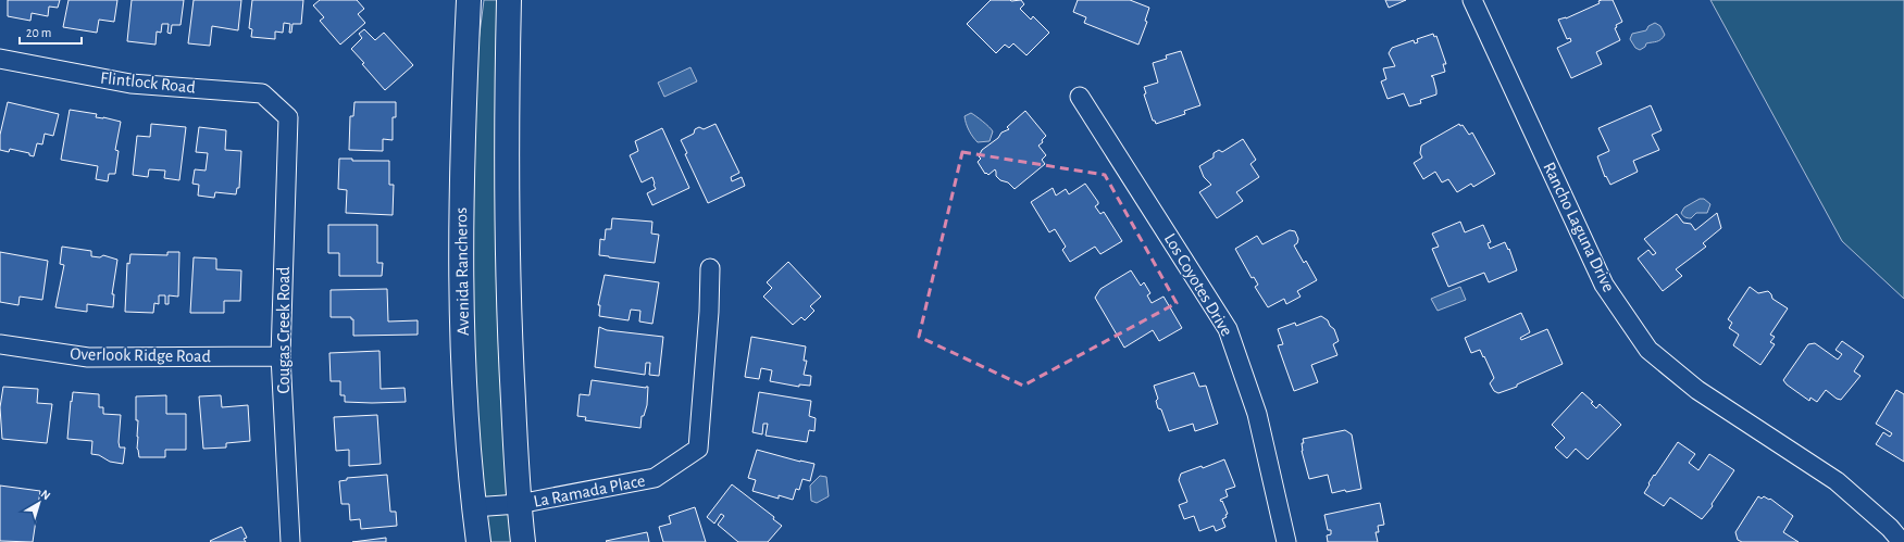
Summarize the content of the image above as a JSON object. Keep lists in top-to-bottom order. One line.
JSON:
{"streets":{"main road":["Avenida Rancheros"],"street":["Flintlock Road","Rancho Laguna Drive","Los Coyotes Drive","Cougas Creek Road","Overlook Ridge Road","La Ramada Place"]},"crossings":[["Flintlock Road","Cougas Creek Road"],["Avenida Rancheros","La Ramada Place"],["Cougas Creek Road","Overlook Ridge Road"]],"scale_bar":"20 m","north":"top right"}
